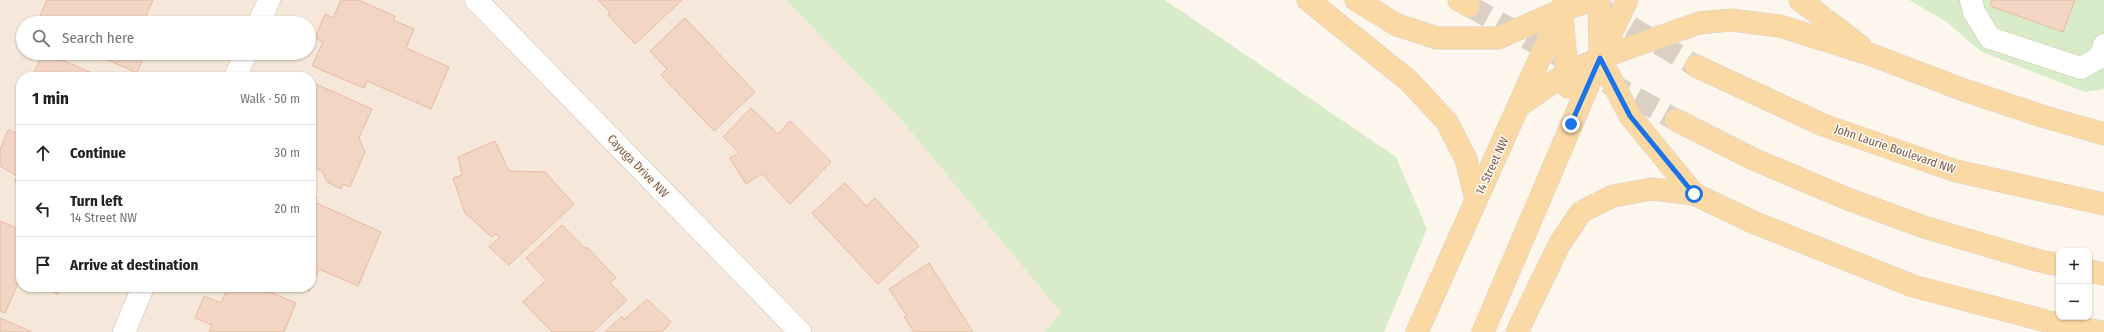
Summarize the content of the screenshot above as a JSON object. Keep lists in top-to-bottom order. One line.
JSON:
{"streets":{"main road":["John Laurie Boulevard NW","14 Street NW"],"street":["Cayuga Drive NW"]},"page":{"search":"Search here","heading":["1 min","Walk · 50 m"],"list":[["Continue","30 m"],["Turn left","14 Street NW","20 m"],"Arrive at destination"],"map_buttons":["+","−"]}}
